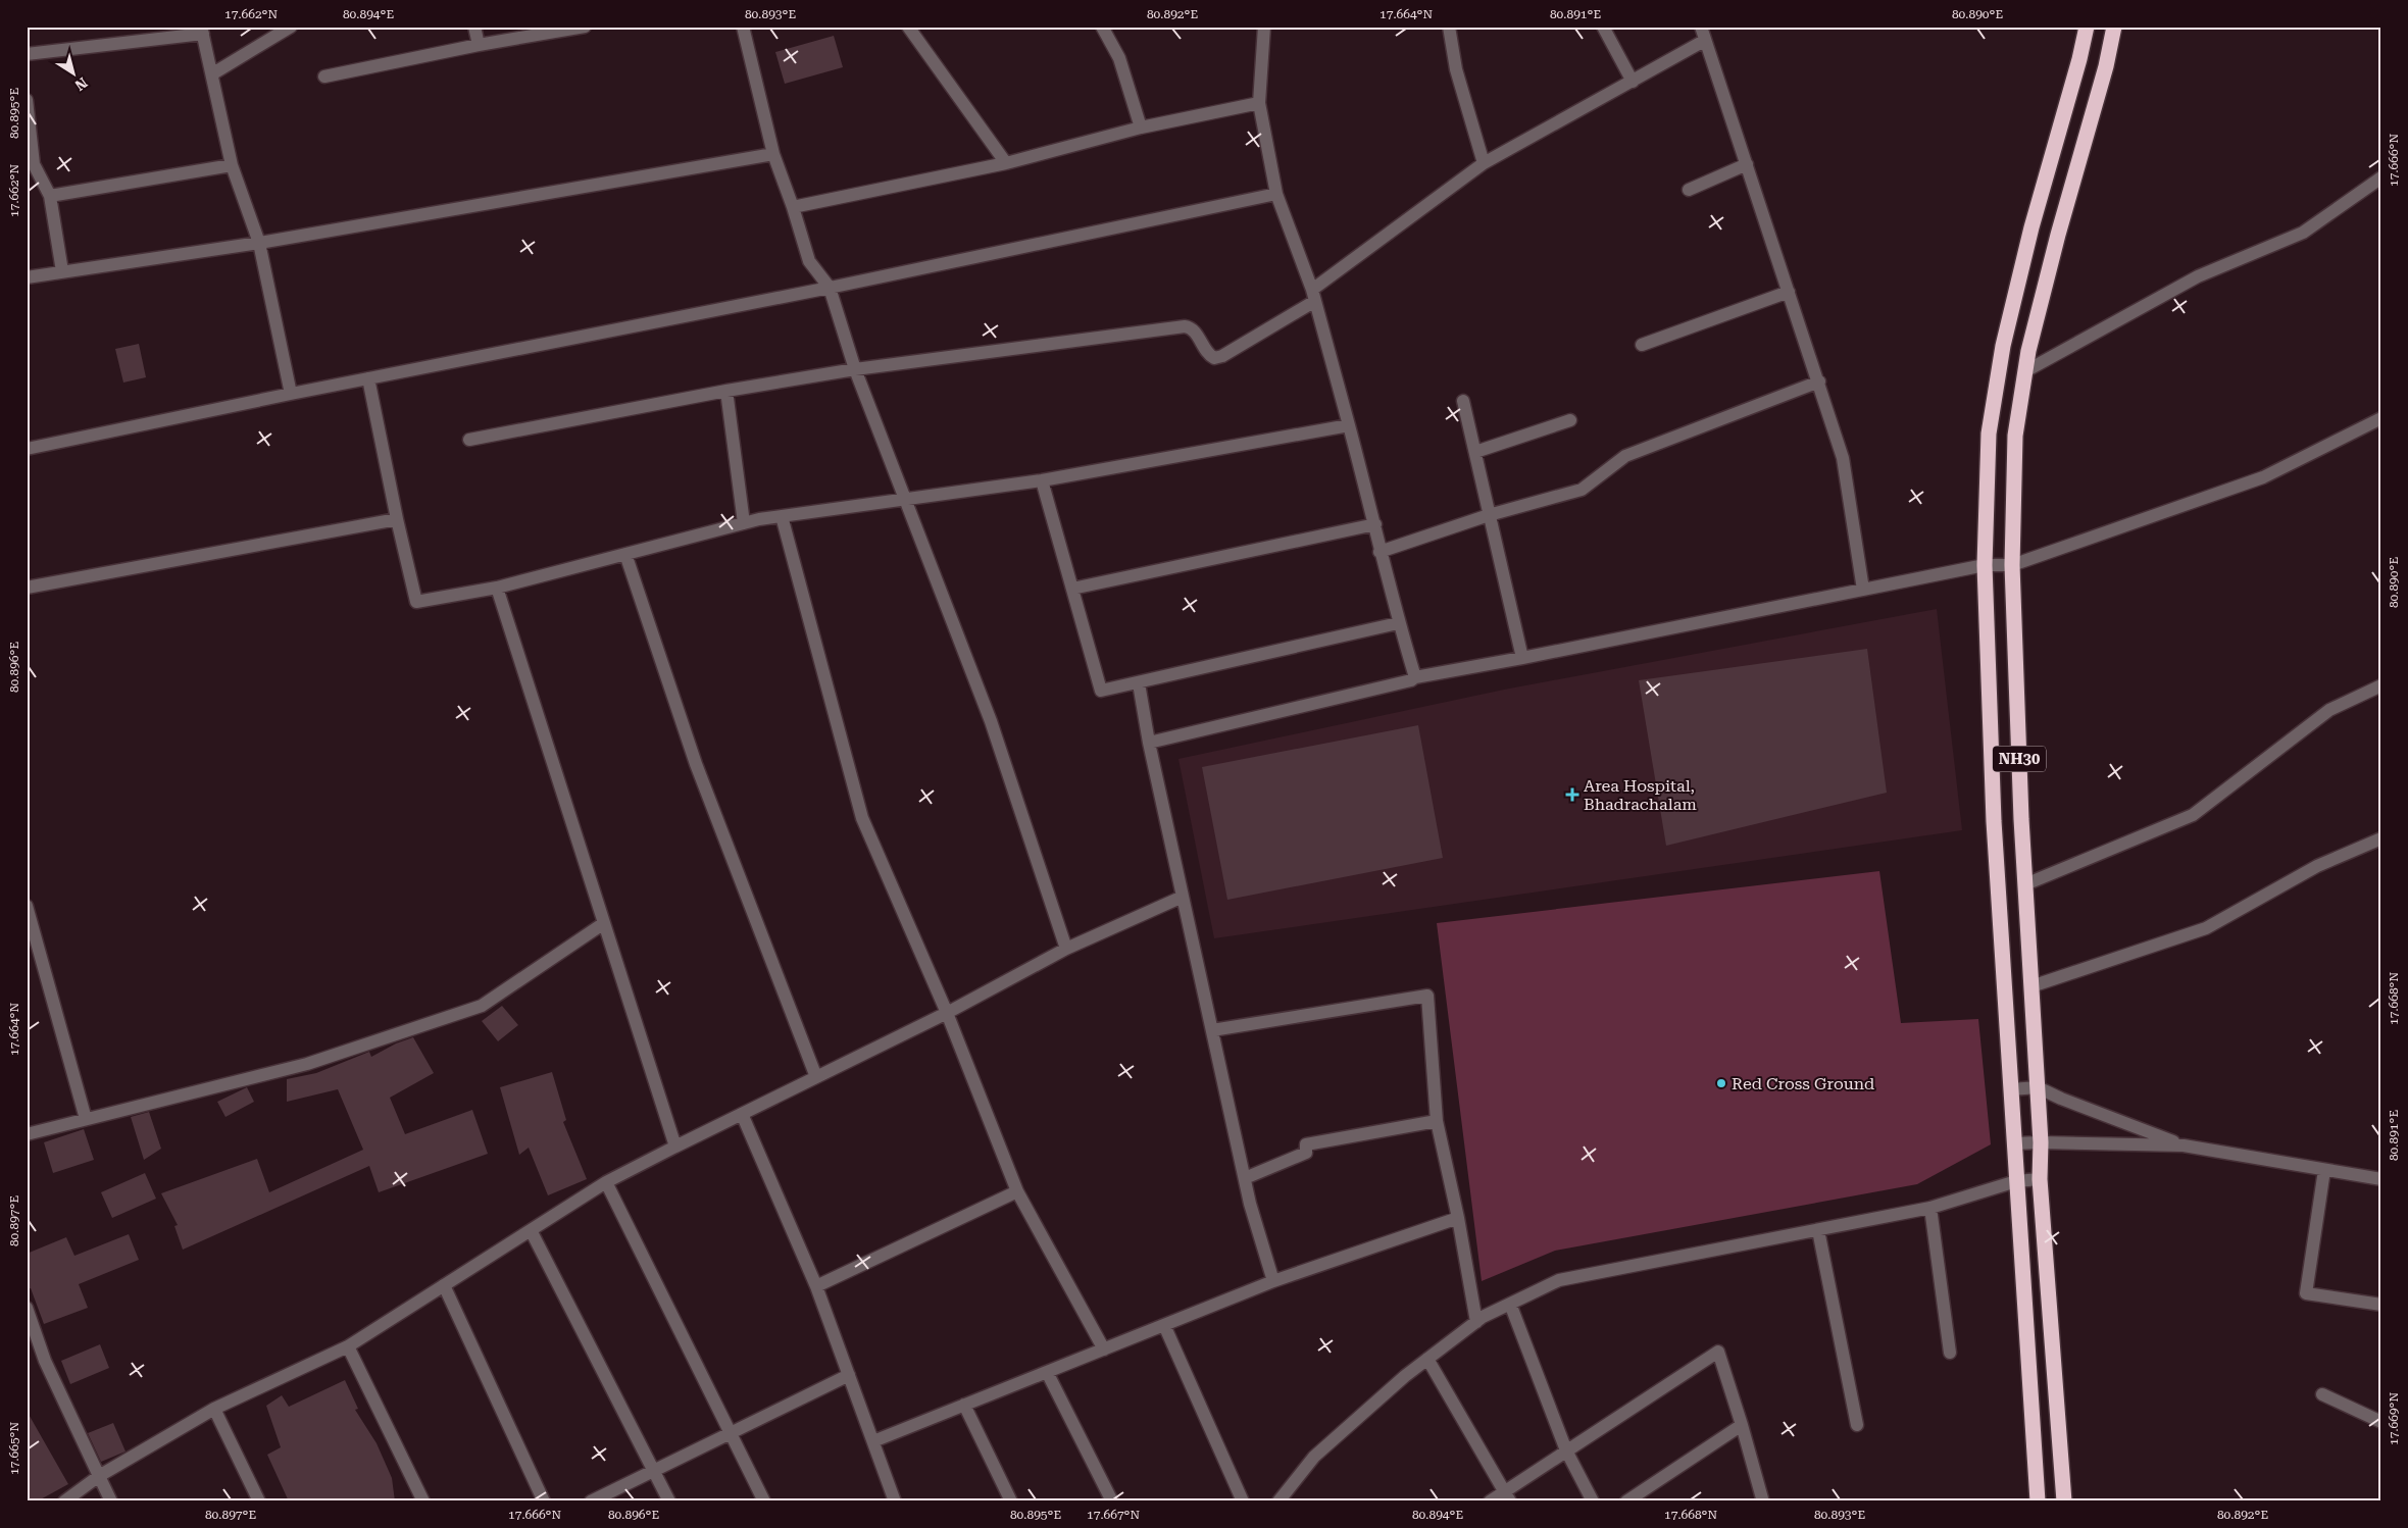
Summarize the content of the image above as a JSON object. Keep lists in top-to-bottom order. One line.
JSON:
{"streets":{"highway":["NH30"]},"places":{"health":["Area Hospital, Bhadrachalam"],"other":["Red Cross Ground"]},"north":"bottom right","coordinates":["17.662°N","80.894°E","80.893°E","80.892°E","17.664°N","80.891°E","80.890°E","80.895°E","17.666°N","80.896°E","17.668°N","80.897°E","17.669°N","17.665°N","17.667°N"]}
